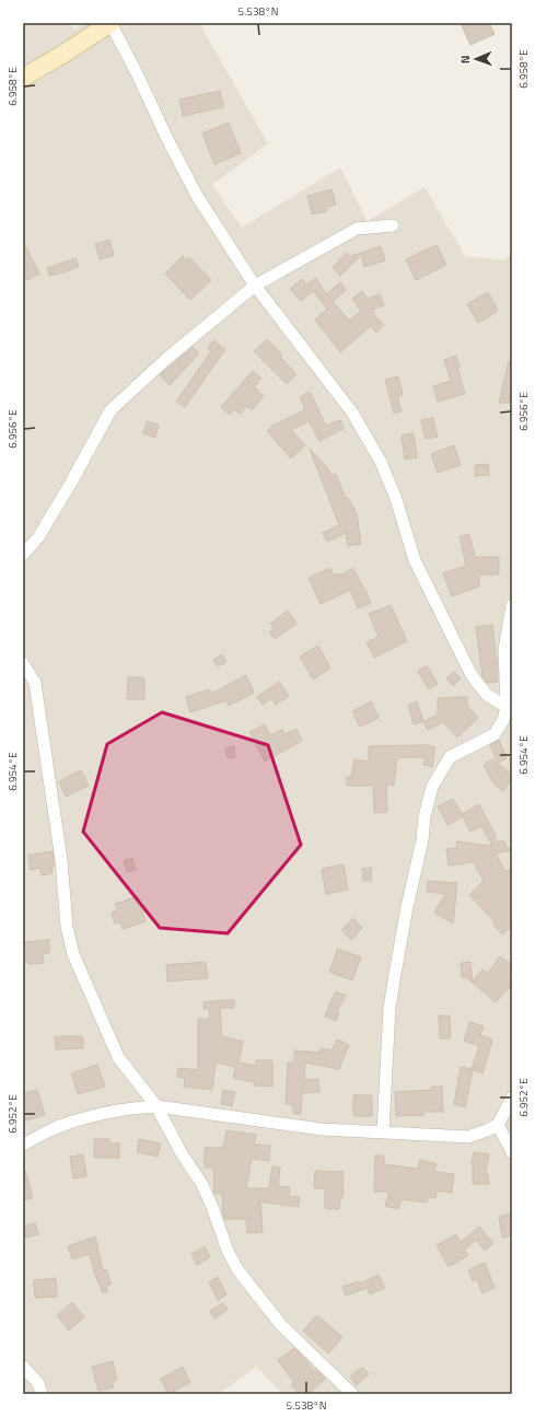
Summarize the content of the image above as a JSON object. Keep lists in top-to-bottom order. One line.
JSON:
{"north":"left","coordinates":["5.538°N","6.958°E","6.956°E","6.954°E","6.952°E"]}
